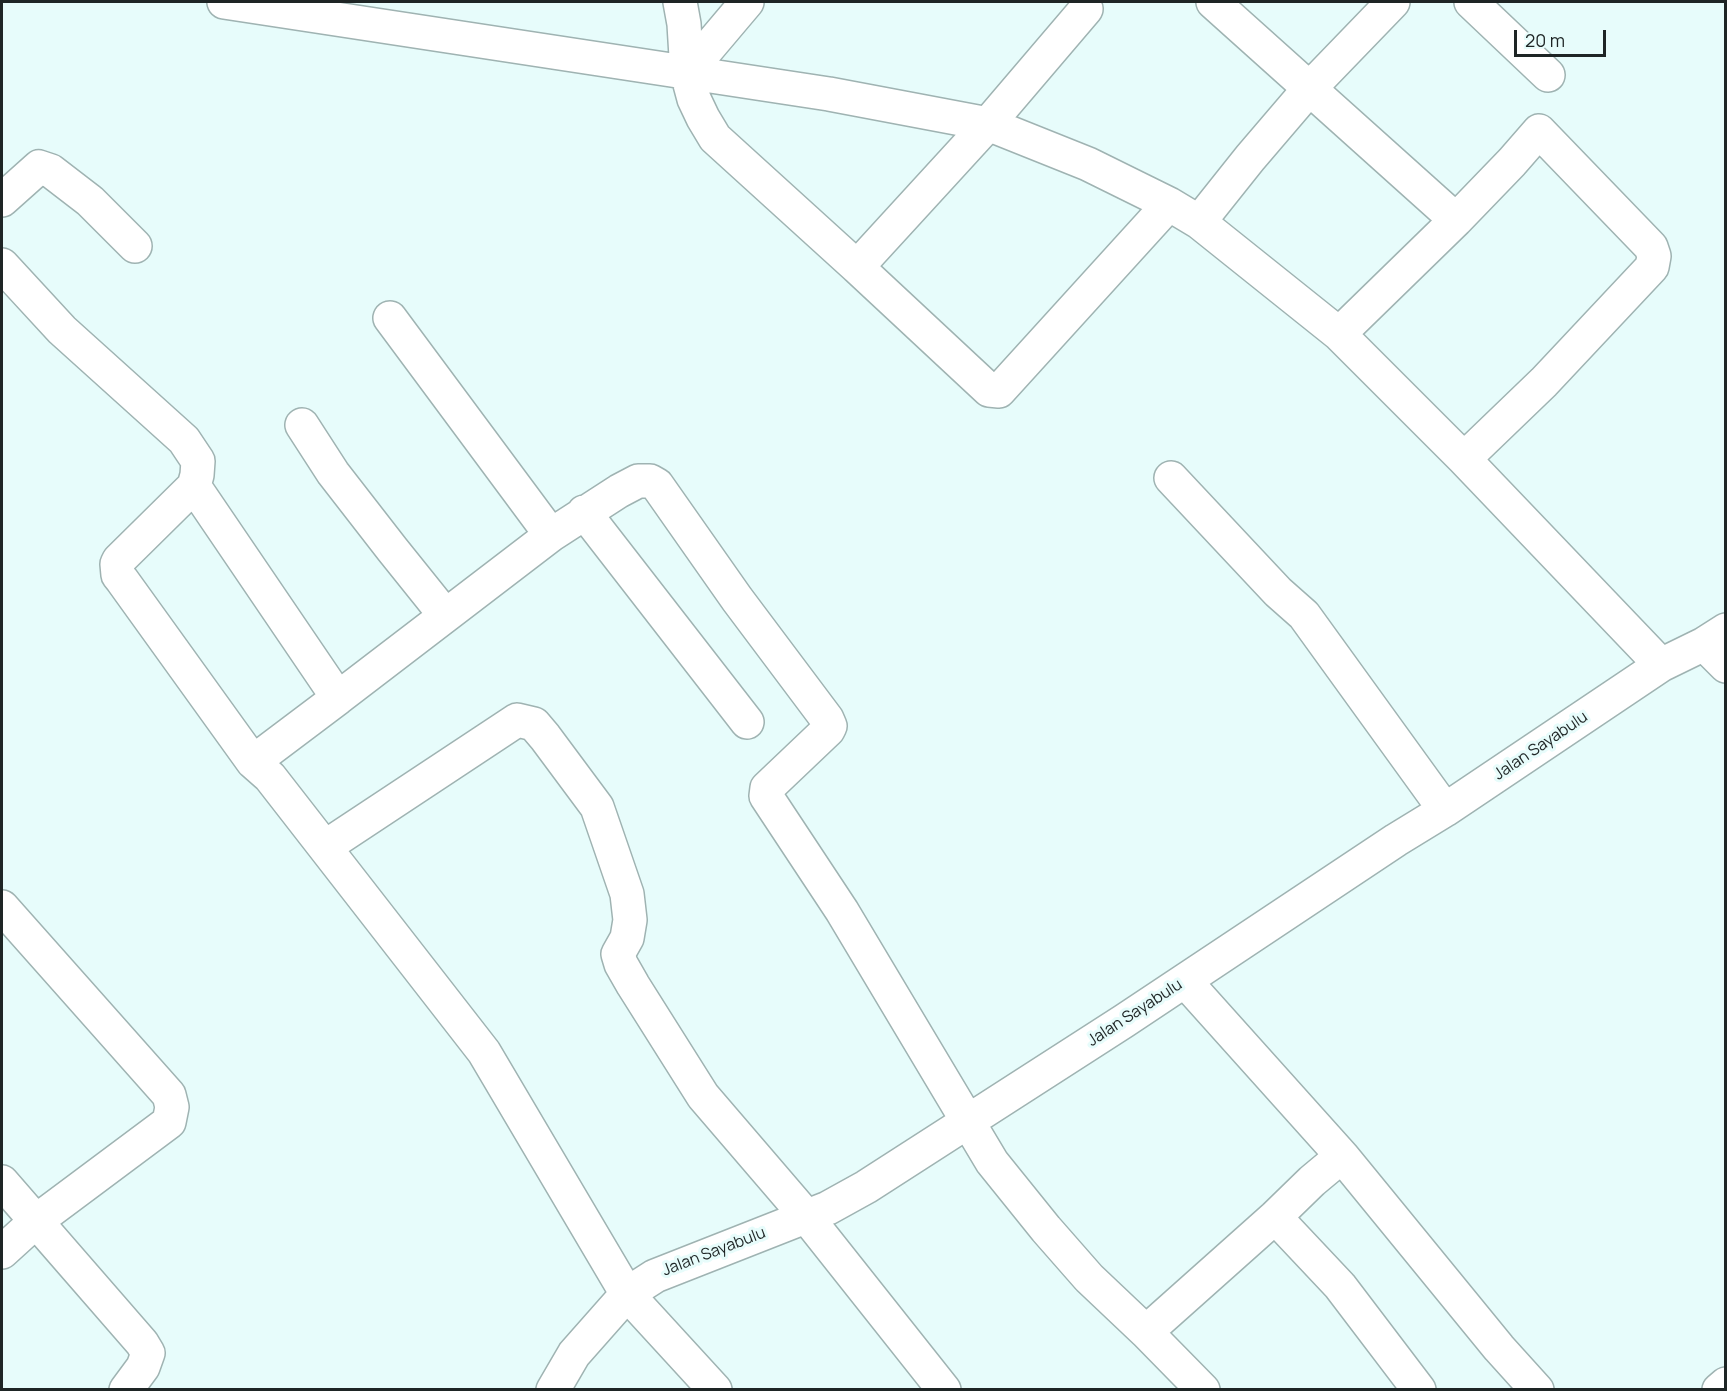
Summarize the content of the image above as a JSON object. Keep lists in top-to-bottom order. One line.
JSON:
{"streets":{"street":["Jalan Sayabulu"]},"scale_bar":"20 m"}
